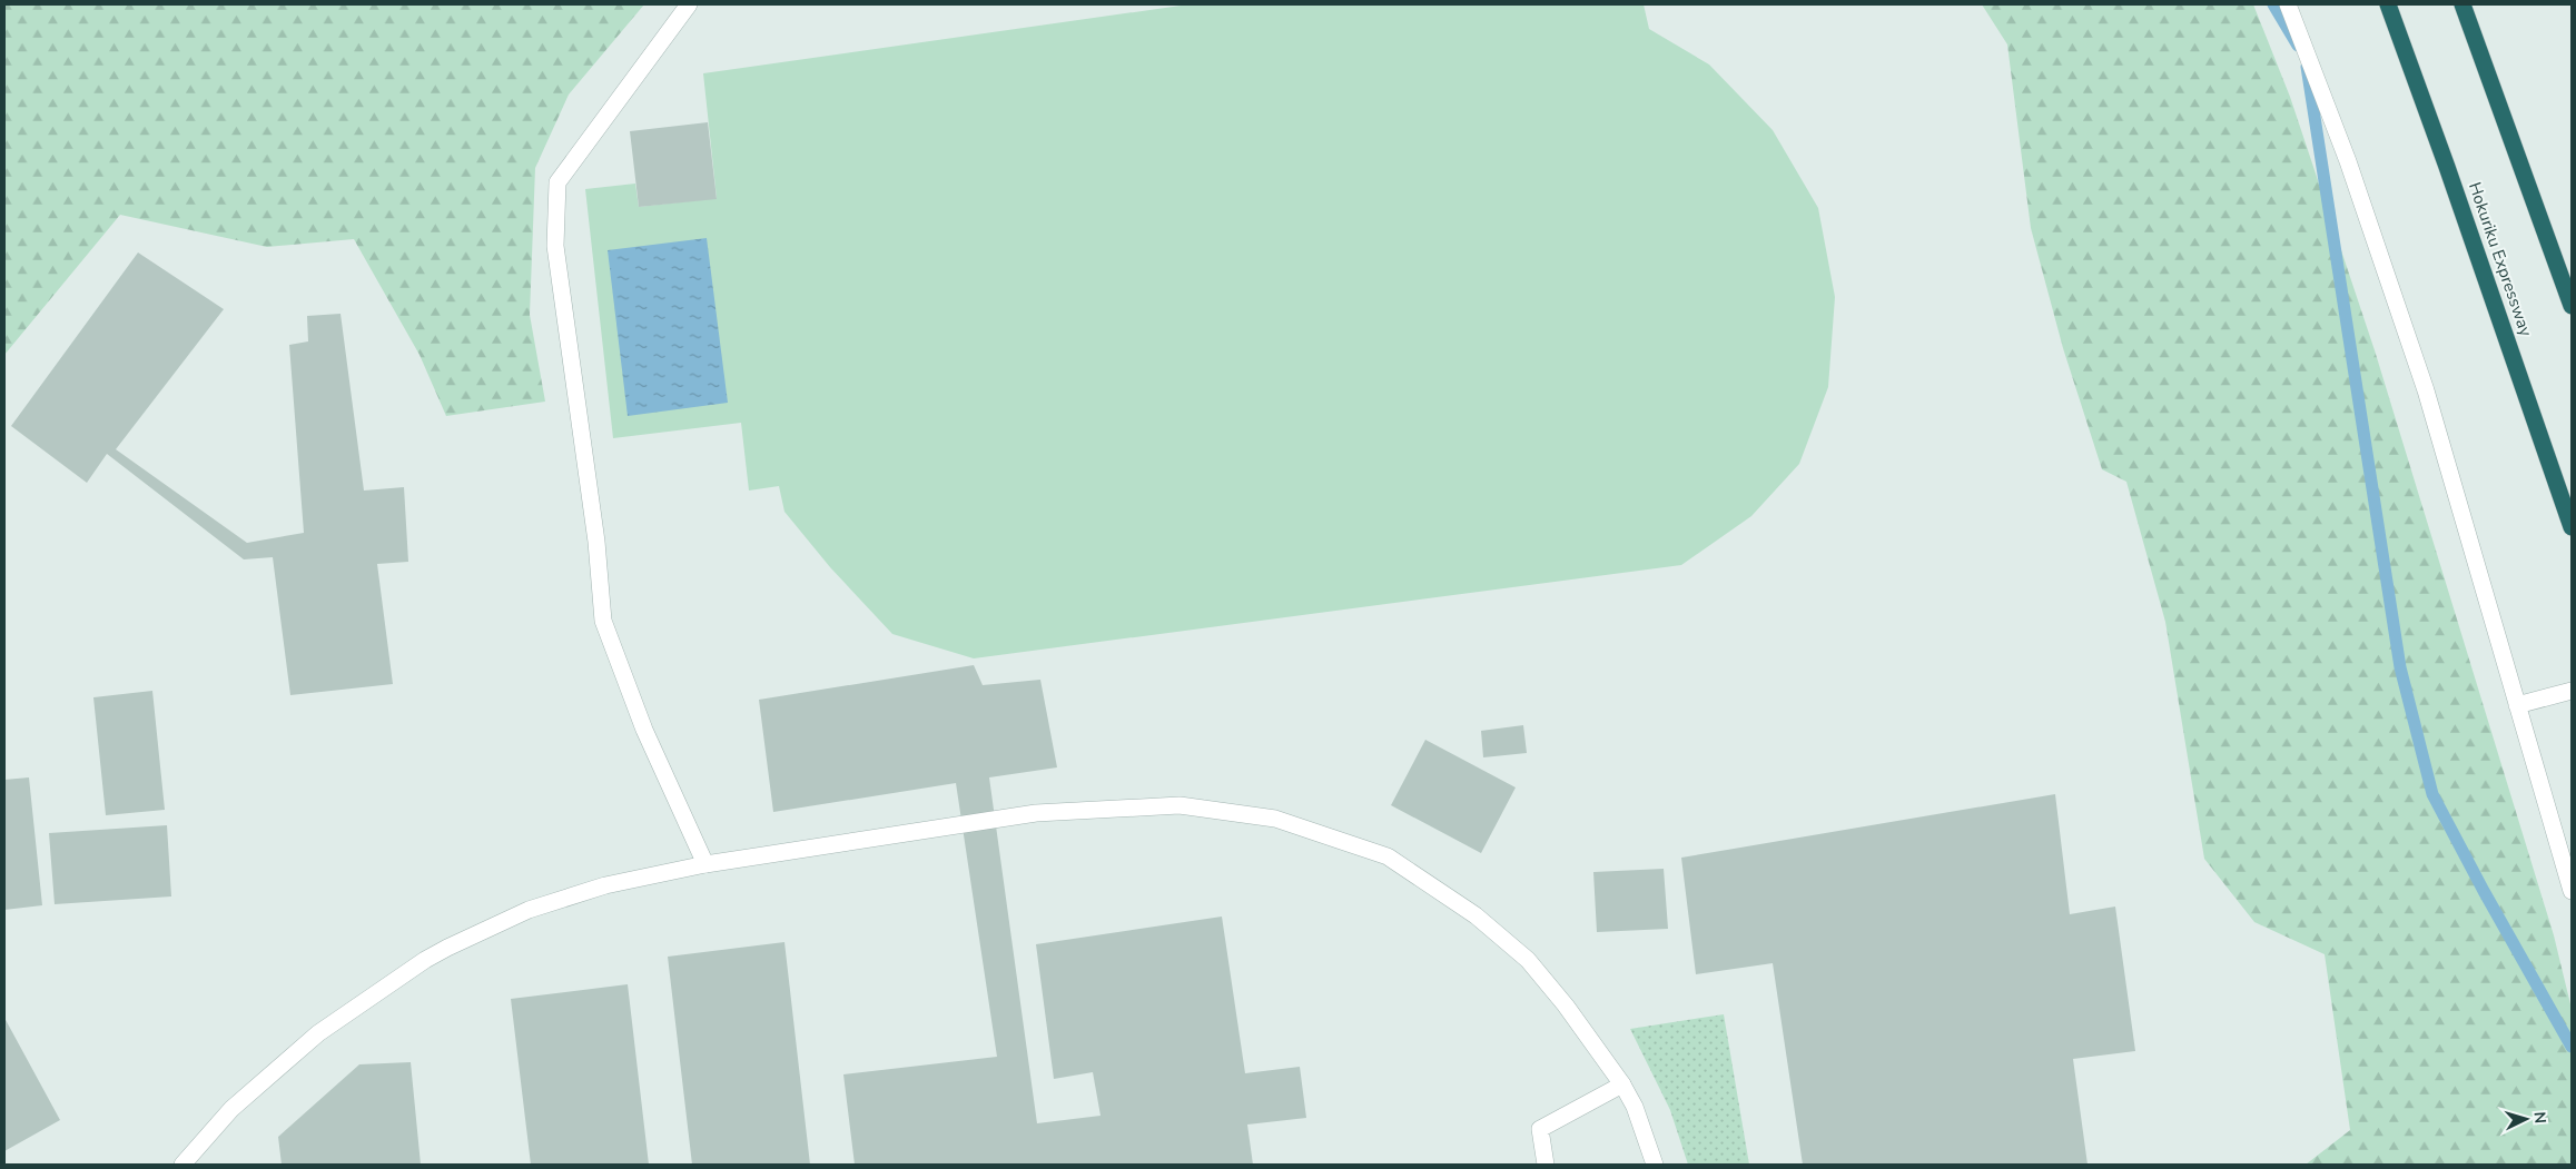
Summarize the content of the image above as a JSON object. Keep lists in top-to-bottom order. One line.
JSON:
{"streets":{"highway":["Hokuriku Expressway"]},"north":"right"}
